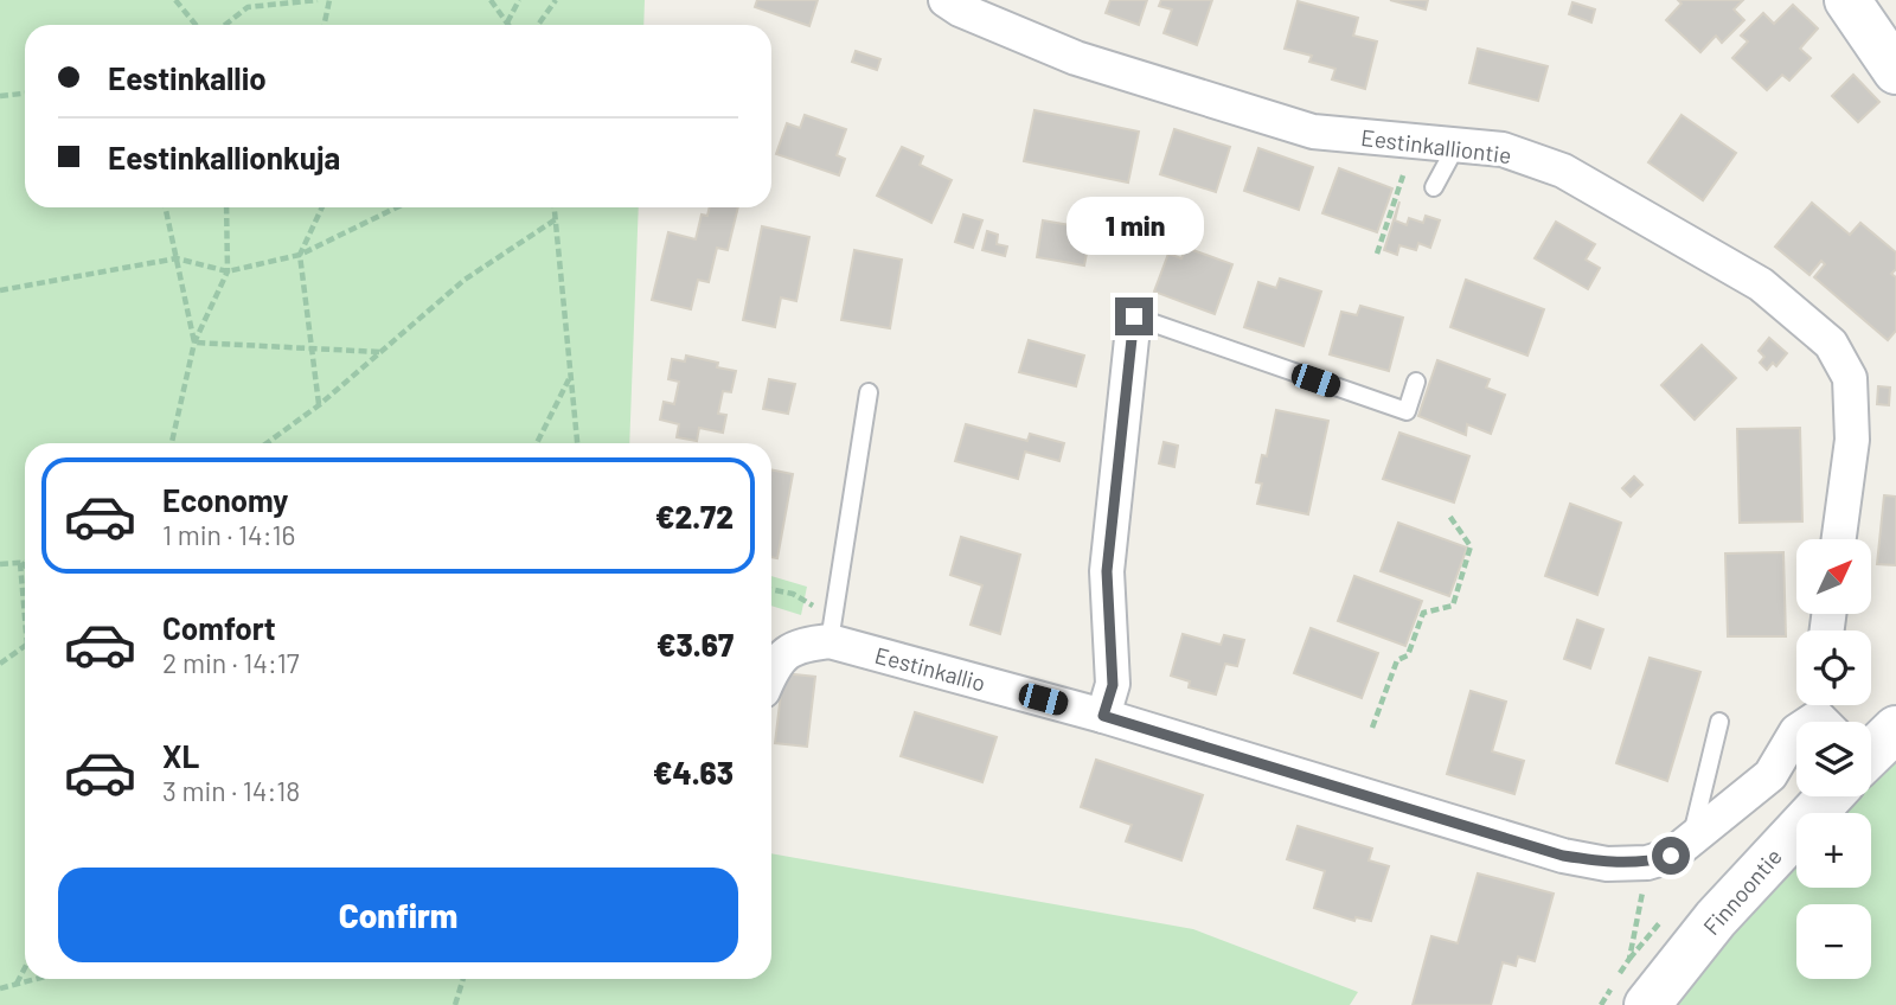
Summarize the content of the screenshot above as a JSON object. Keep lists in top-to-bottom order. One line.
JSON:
{"streets":{"street":["Eestinkalliontie","Eestinkallio","Finnoontie"]},"north":"top right","page":{"banner":["Eestinkallio","Eestinkallionkuja"],"bubble":"1 min","list":[{"name":"Economy","note":"1 min · 14:16","value":"€2.72"},{"name":"Comfort","note":"2 min · 14:17","value":"€3.67"},{"name":"XL","note":"3 min · 14:18","value":"€4.63"}],"map_buttons":["+","−"],"buttons":"Confirm"}}
